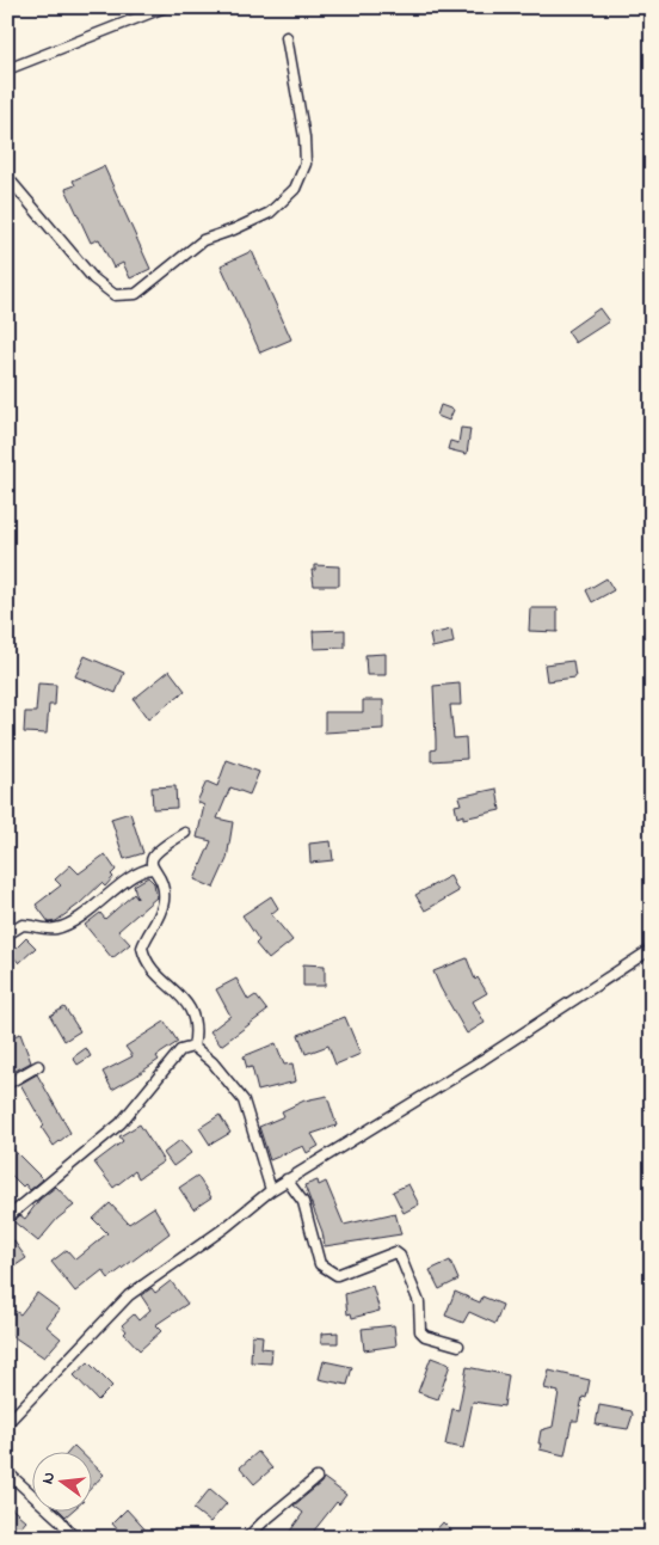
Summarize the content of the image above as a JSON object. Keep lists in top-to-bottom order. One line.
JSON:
{"north":"left"}
